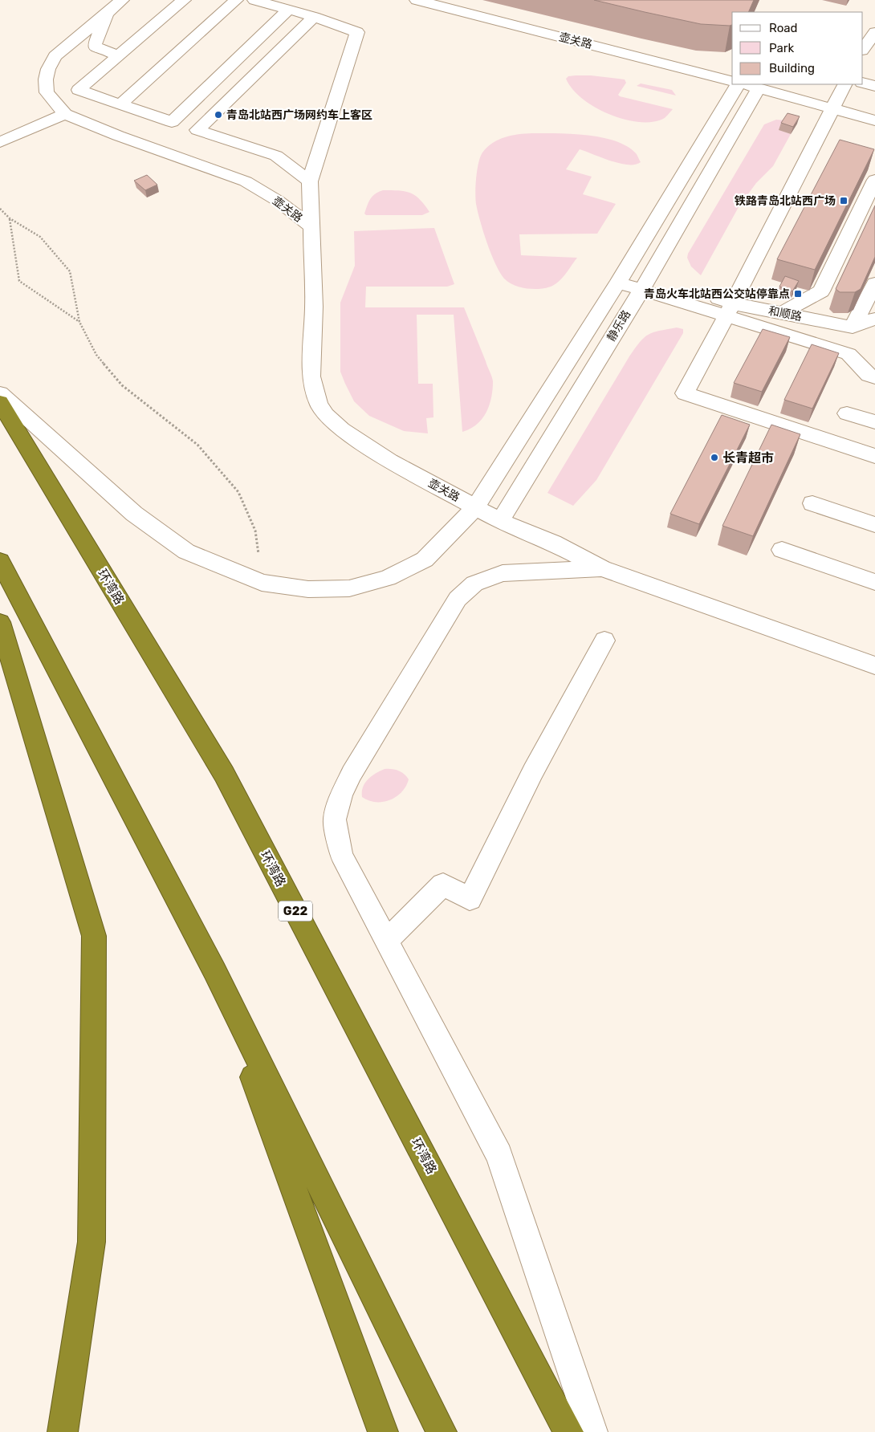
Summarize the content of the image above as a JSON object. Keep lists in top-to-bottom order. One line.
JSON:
{"streets":{"highway":["环湾路","G22"],"street":["壶关路","和顺路","静乐路"]},"crossings":[["壶关路","静乐路"]],"places":{"other":["青岛北站西广场网约车上客区","长青超市"],"transit":["铁路青岛北站西广场","青岛火车北站西公交站停靠点"]},"legend":["Road","Park","Building"]}
